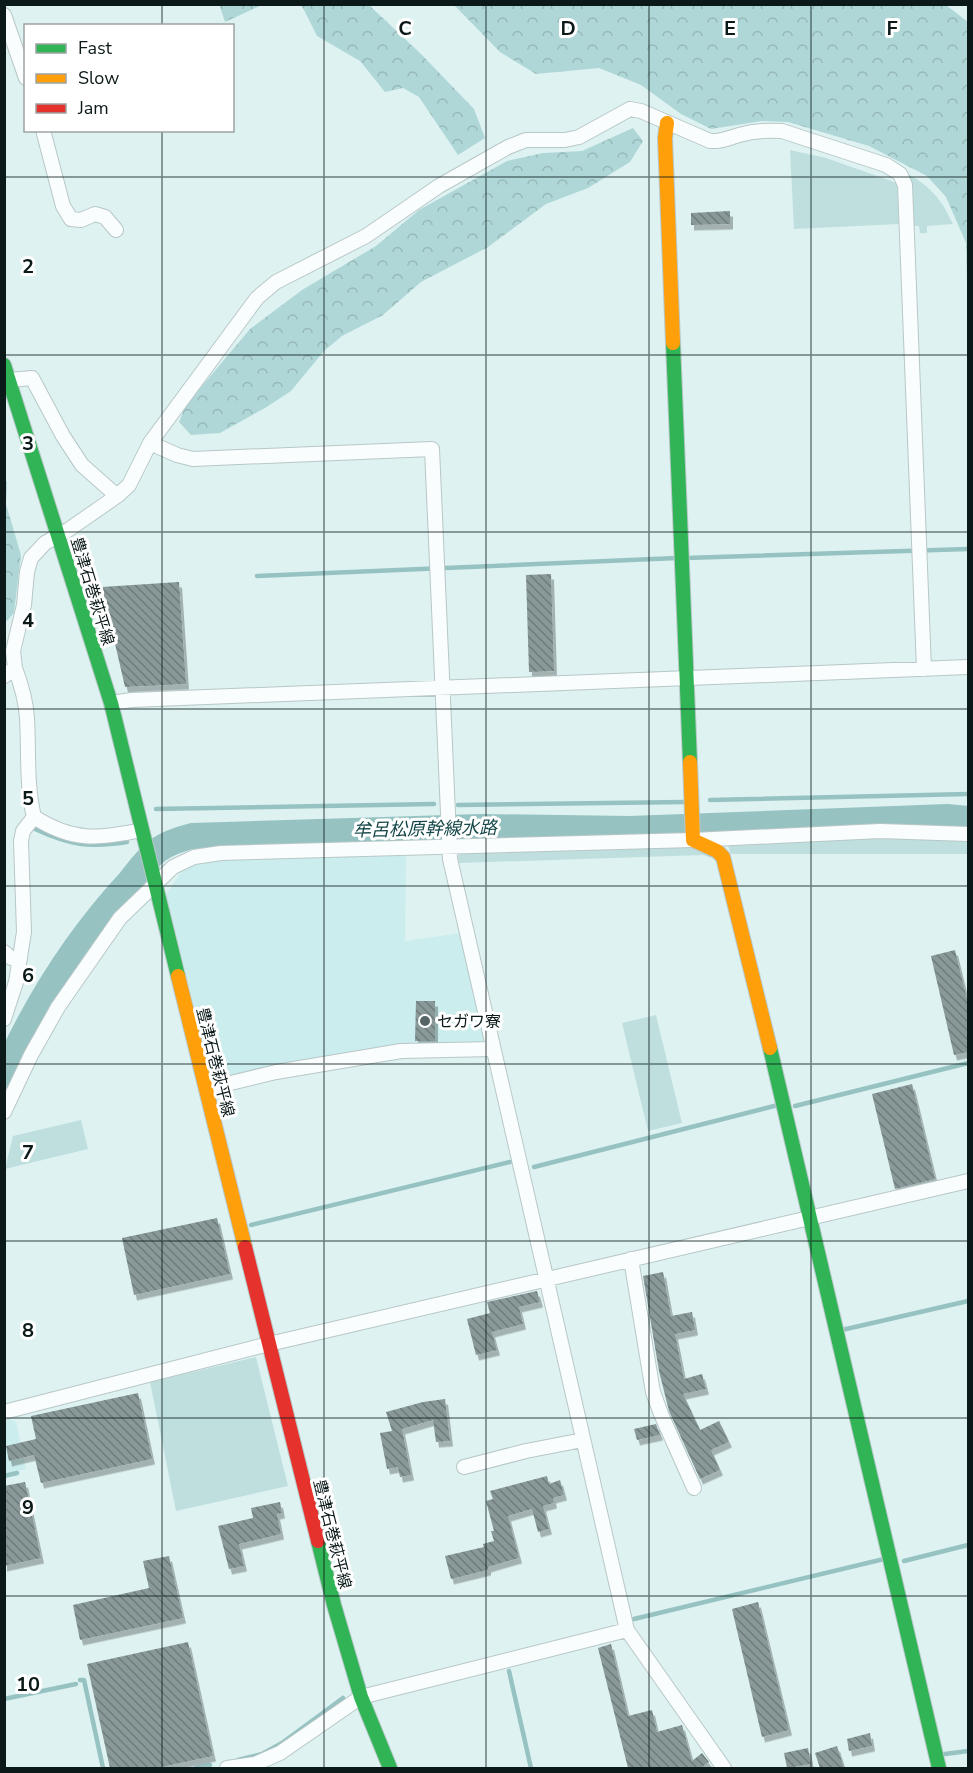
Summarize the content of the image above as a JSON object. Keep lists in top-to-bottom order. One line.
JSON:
{"streets":{"street":["豊津石巻萩平線"]},"water":["牟呂松原幹線水路"],"places":["セガワ寮"],"legend":["Fast","Slow","Jam"],"grid":{"columns":["C","D","E","F"],"rows":["2","3","4","5","6","7","8","9","10"]}}
